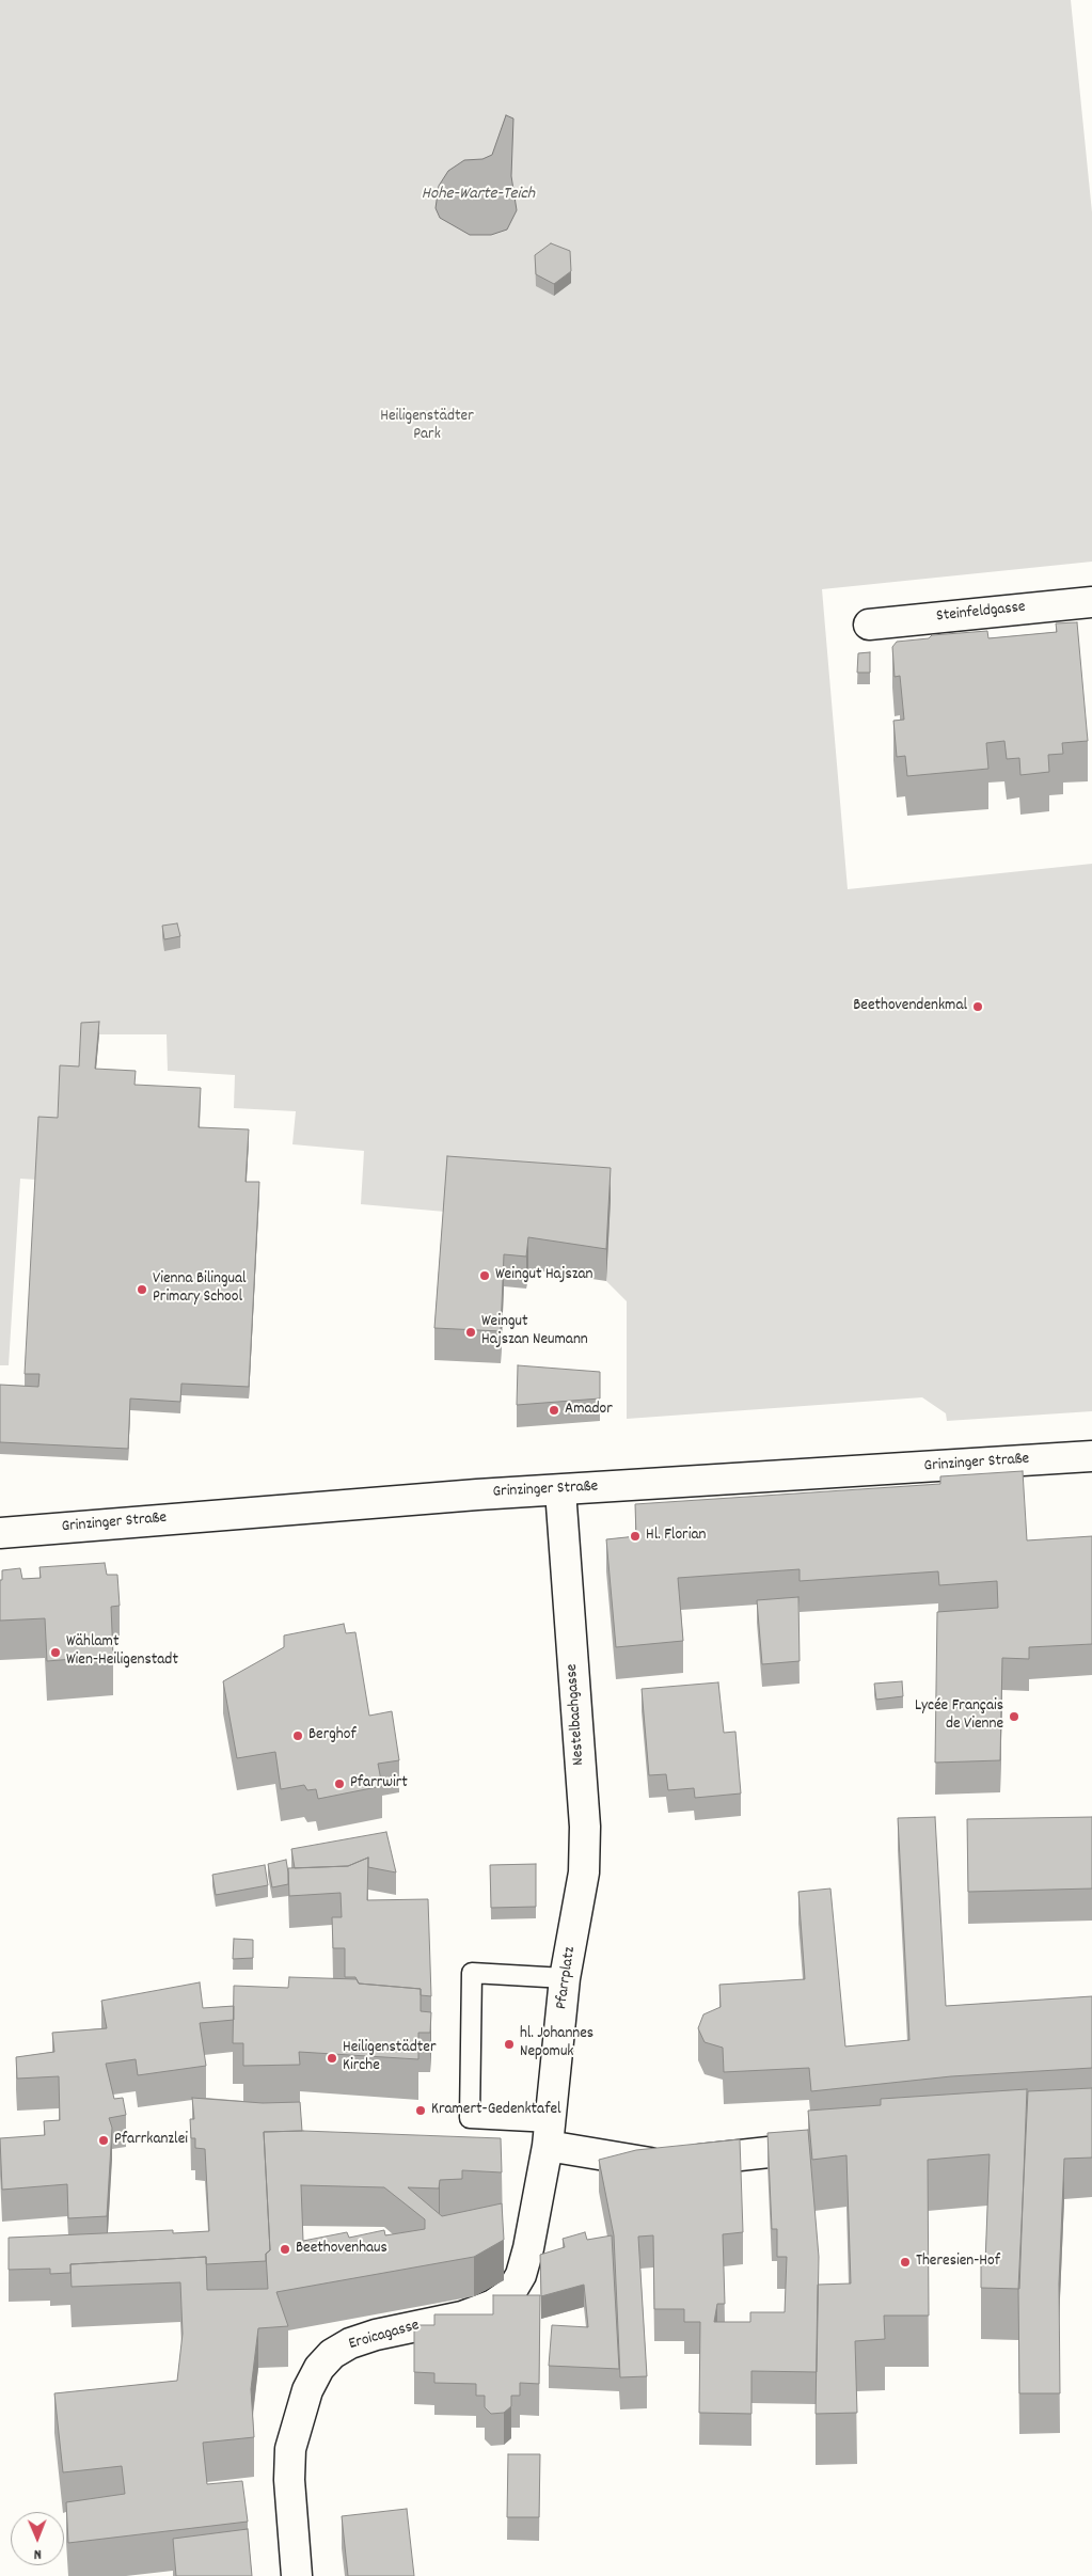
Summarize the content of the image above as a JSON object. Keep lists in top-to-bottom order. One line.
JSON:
{"streets":{"street":["Steinfeldgasse","Grinzinger Straße","Nestelbachgasse","Pfarrplatz","Eroicagasse"]},"crossings":[["Grinzinger Straße","Nestelbachgasse"],["Nestelbachgasse","Pfarrplatz"],["Pfarrplatz","Eroicagasse"]],"water":["Hohe-Warte-Teich"],"parks":["Heiligenstädter Park"],"places":["Beethovendenkmal","Weingut Hajszan","Vienna Bilingual Primary School","Weingut Hajszan Neumann","Amador","Hl. Florian","Wählamt Wien-Heiligenstadt","Lycée Français de Vienne","Berghof","Pfarrwirt","hl. Johannes Nepomuk","Heiligenstädter Kirche","Kramert-Gedenktafel","Pfarrkanzlei","Beethovenhaus","Theresien-Hof"],"north":"bottom"}
